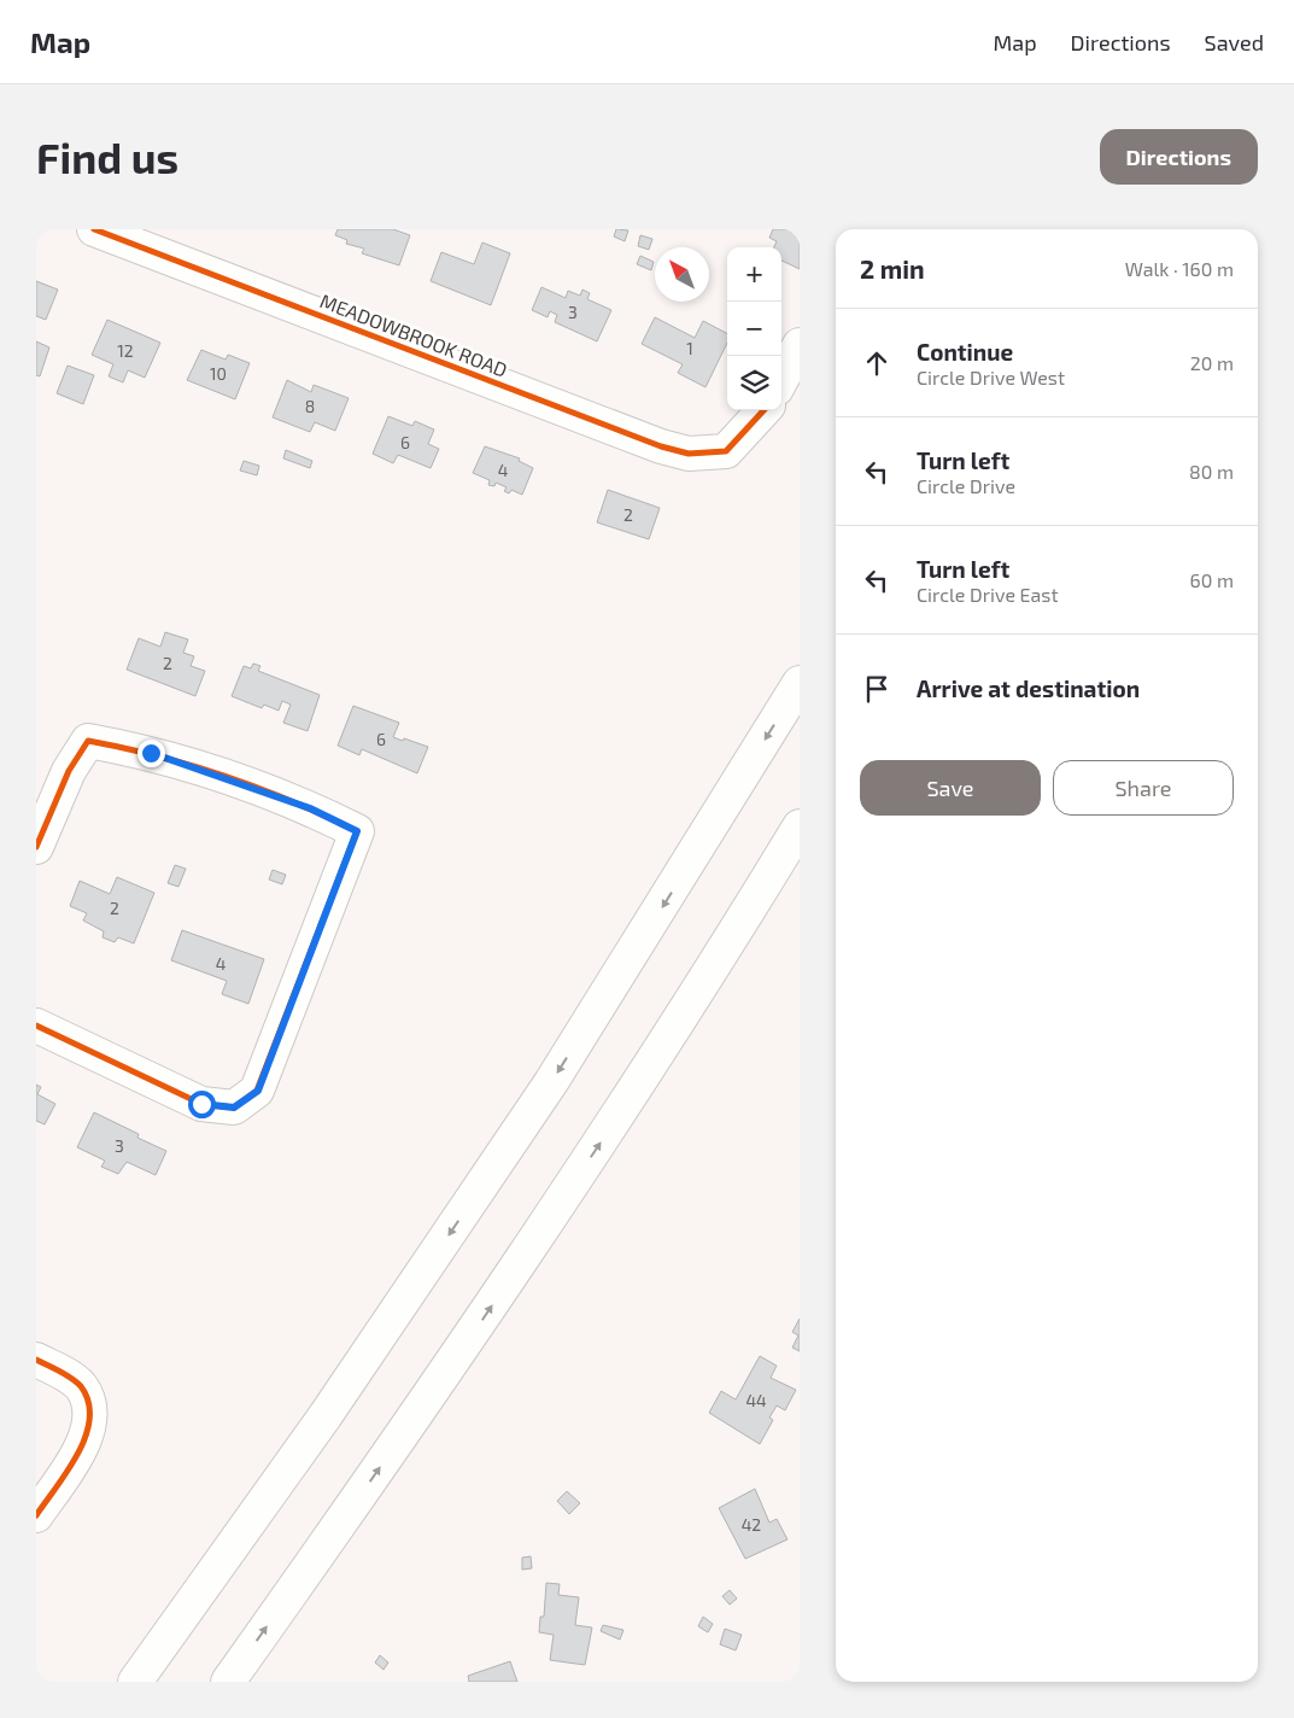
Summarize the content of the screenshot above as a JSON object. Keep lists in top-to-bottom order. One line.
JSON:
{"streets":{"main road":["MEADOWBROOK ROAD"]},"house_numbers":["3","1","12","10","8","6","4","2","2","6","2","4","3","44","42"],"north":"top left","page":{"header":"Map","nav":["Map","Directions","Saved"],"buttons":["Directions",["Save","Share"]],"title":"Find us","heading":["2 min","Walk · 160 m"],"map_buttons":["+","−"],"list":[["Continue","Circle Drive West","20 m"],["Turn left","Circle Drive","80 m"],["Turn left","Circle Drive East","60 m"],"Arrive at destination"]}}
